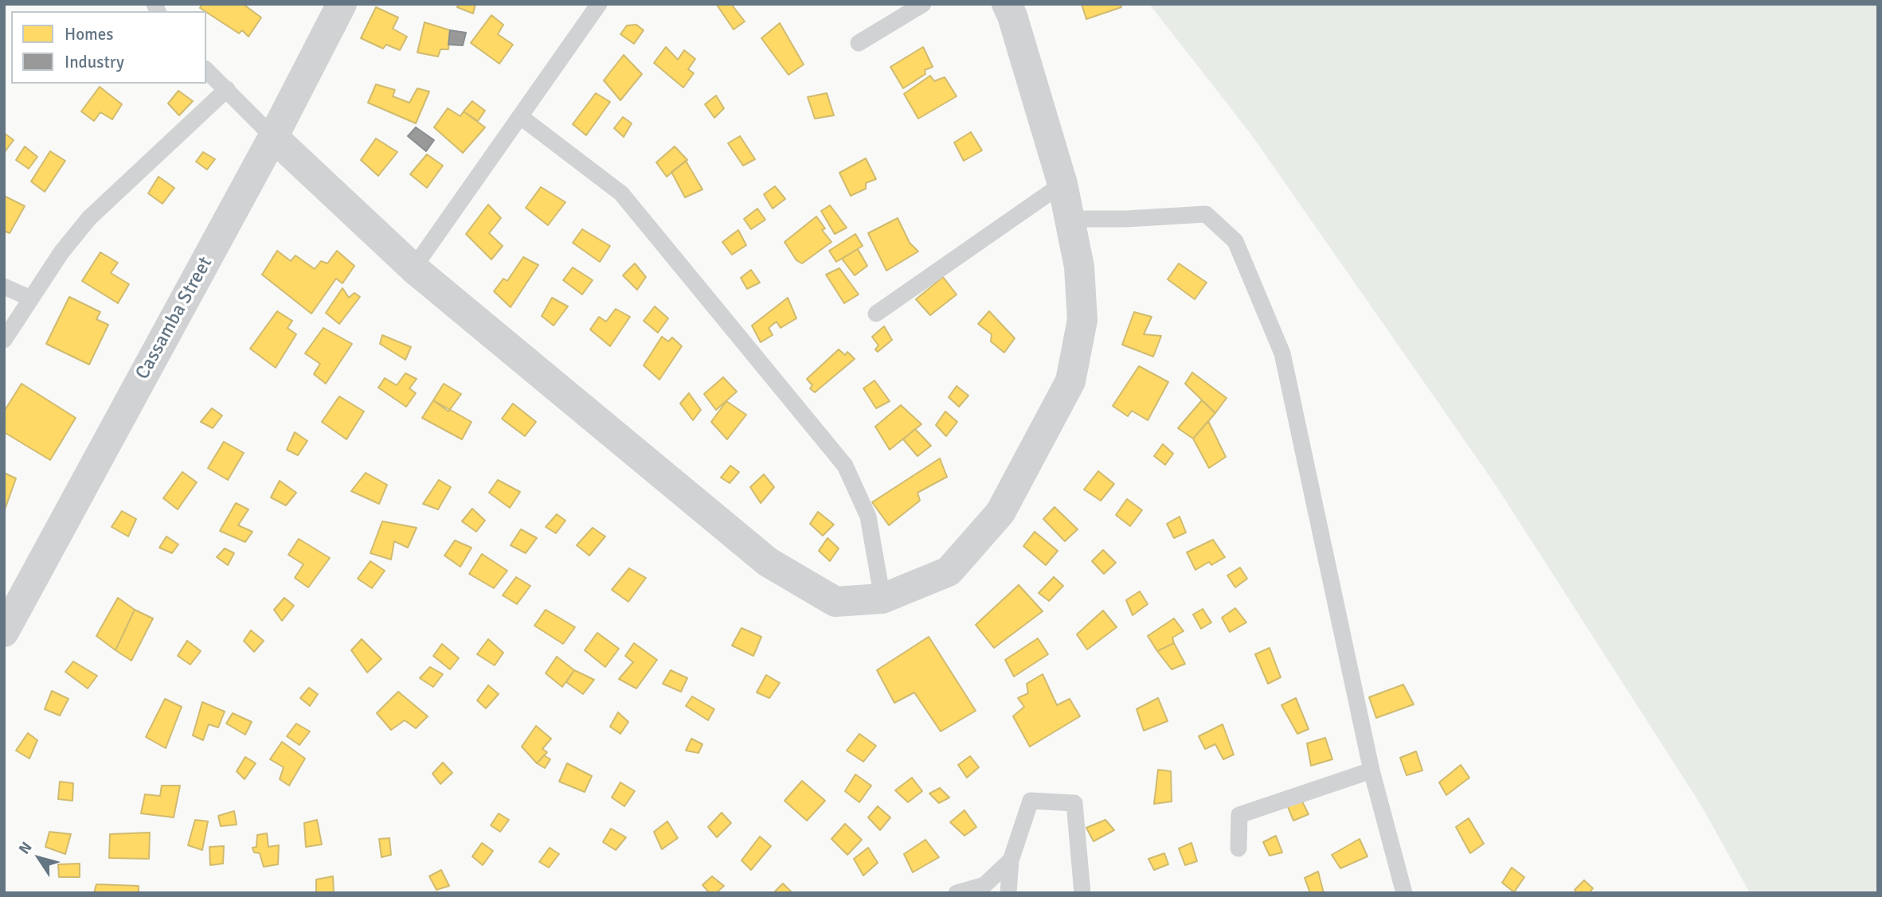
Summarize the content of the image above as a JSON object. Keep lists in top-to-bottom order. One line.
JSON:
{"streets":{"street":["Cassamba Street"]},"legend":["Homes","Industry"],"north":"top left"}
